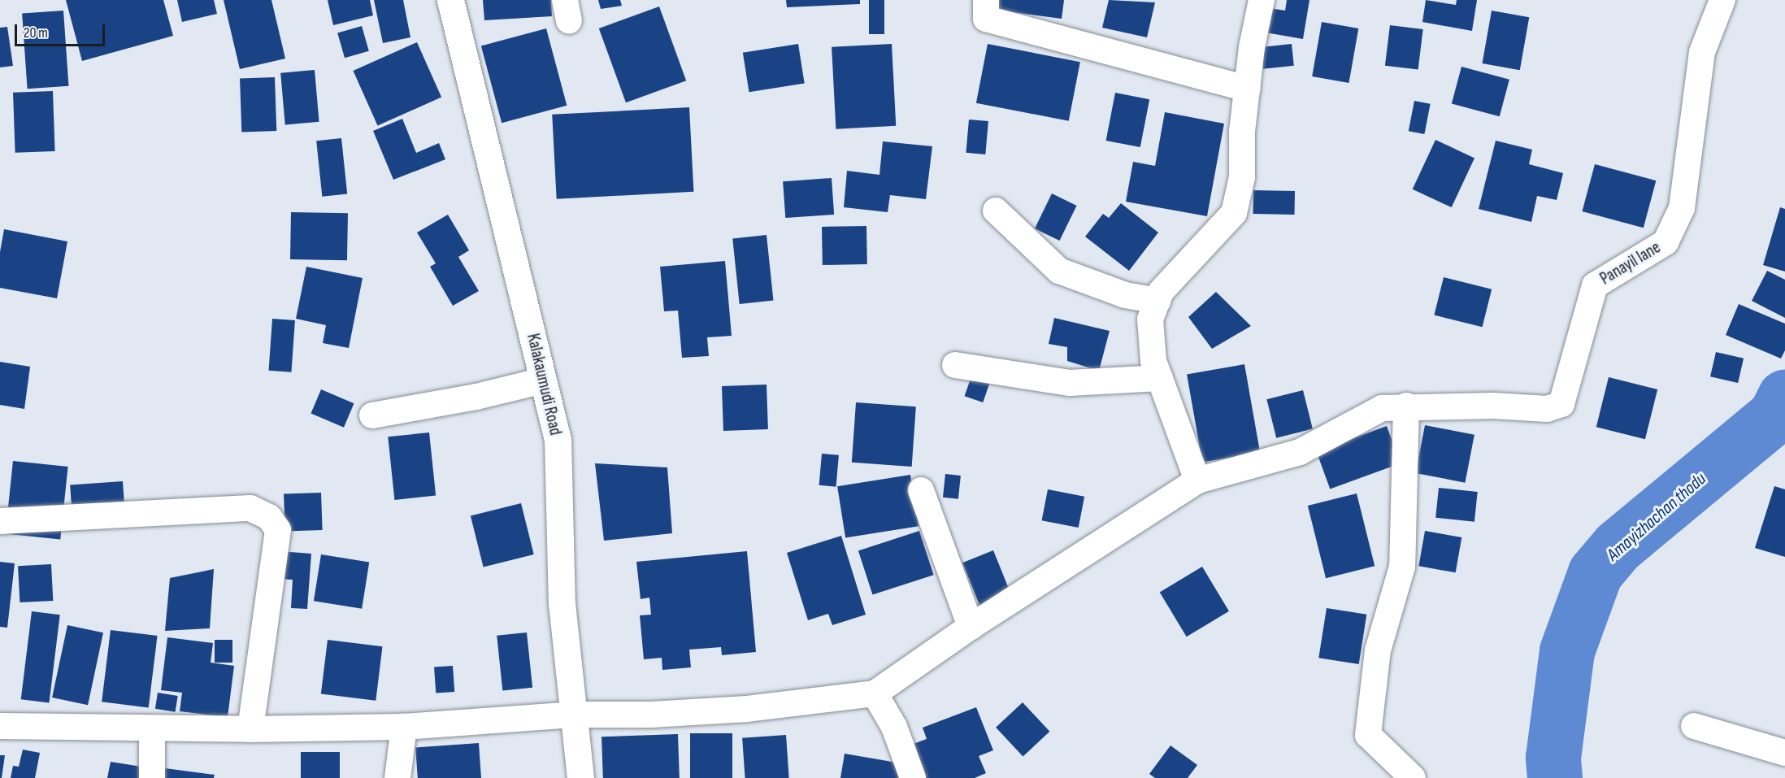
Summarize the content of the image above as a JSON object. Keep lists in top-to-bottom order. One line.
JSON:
{"streets":{"street":["Panayil lane","Kalakaumudi Road"]},"water":["Amayizhachan thodu"],"scale_bar":"20 m"}
